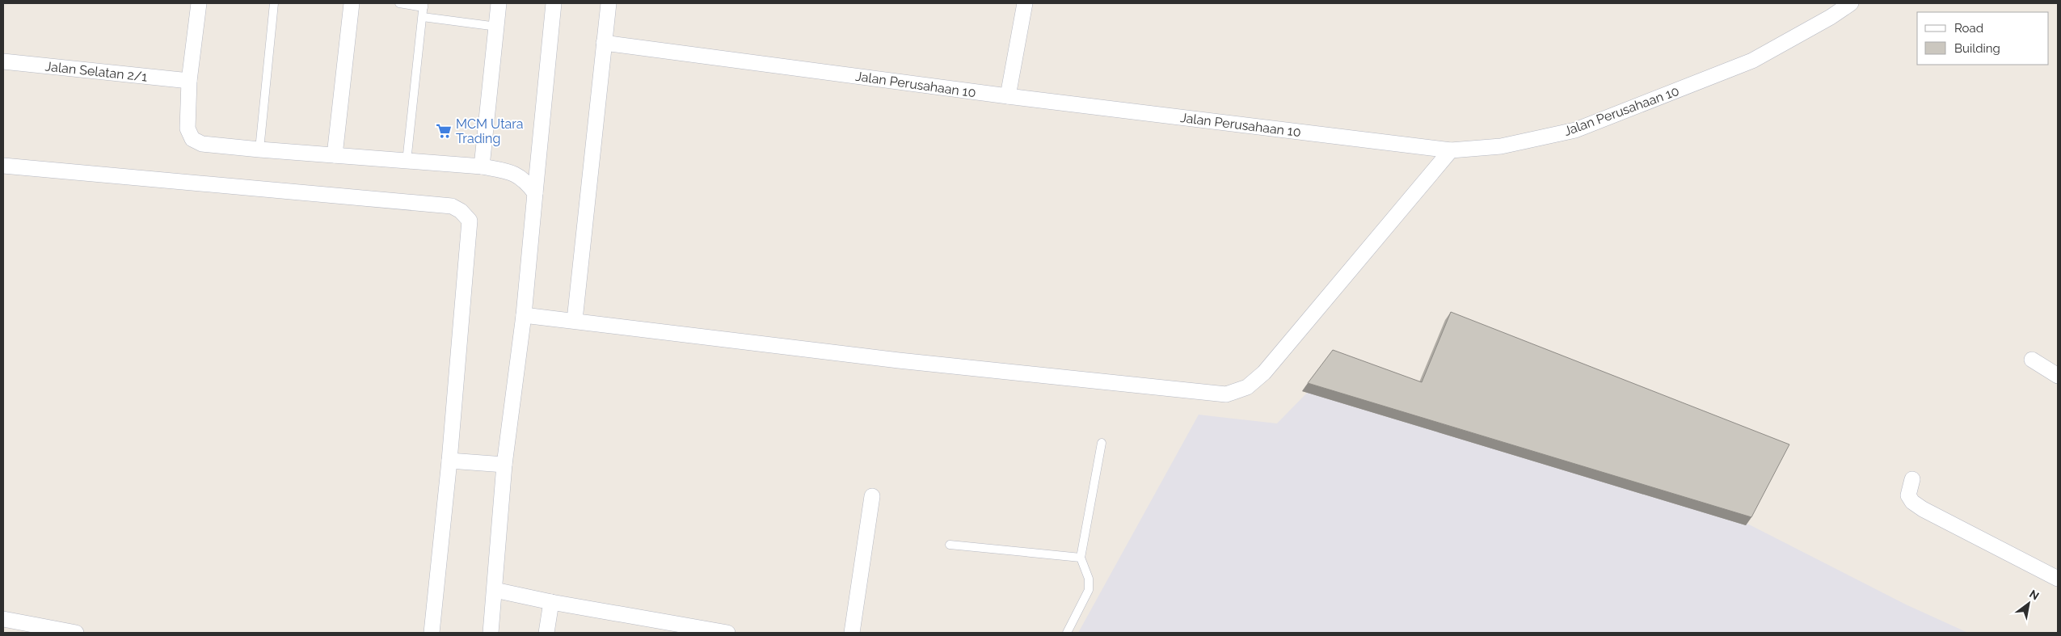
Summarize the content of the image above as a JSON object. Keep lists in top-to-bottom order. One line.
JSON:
{"streets":{"street":["Jalan Selatan 2/1","Jalan Perusahaan 10"]},"places":{"supermarket":["MCM Utara Trading"]},"legend":["Road","Building"],"north":"top right"}
